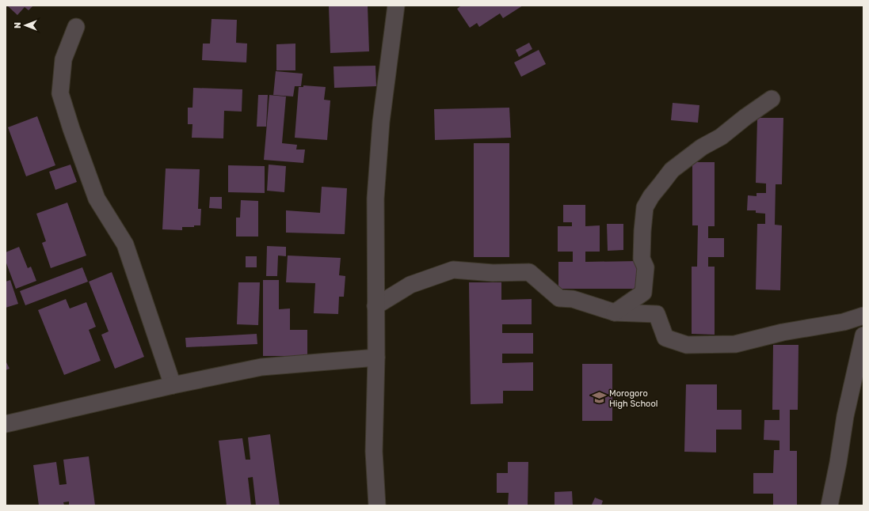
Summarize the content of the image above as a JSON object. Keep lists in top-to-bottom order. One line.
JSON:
{"places":{"school or university":["Morogoro High School"]},"north":"left"}
